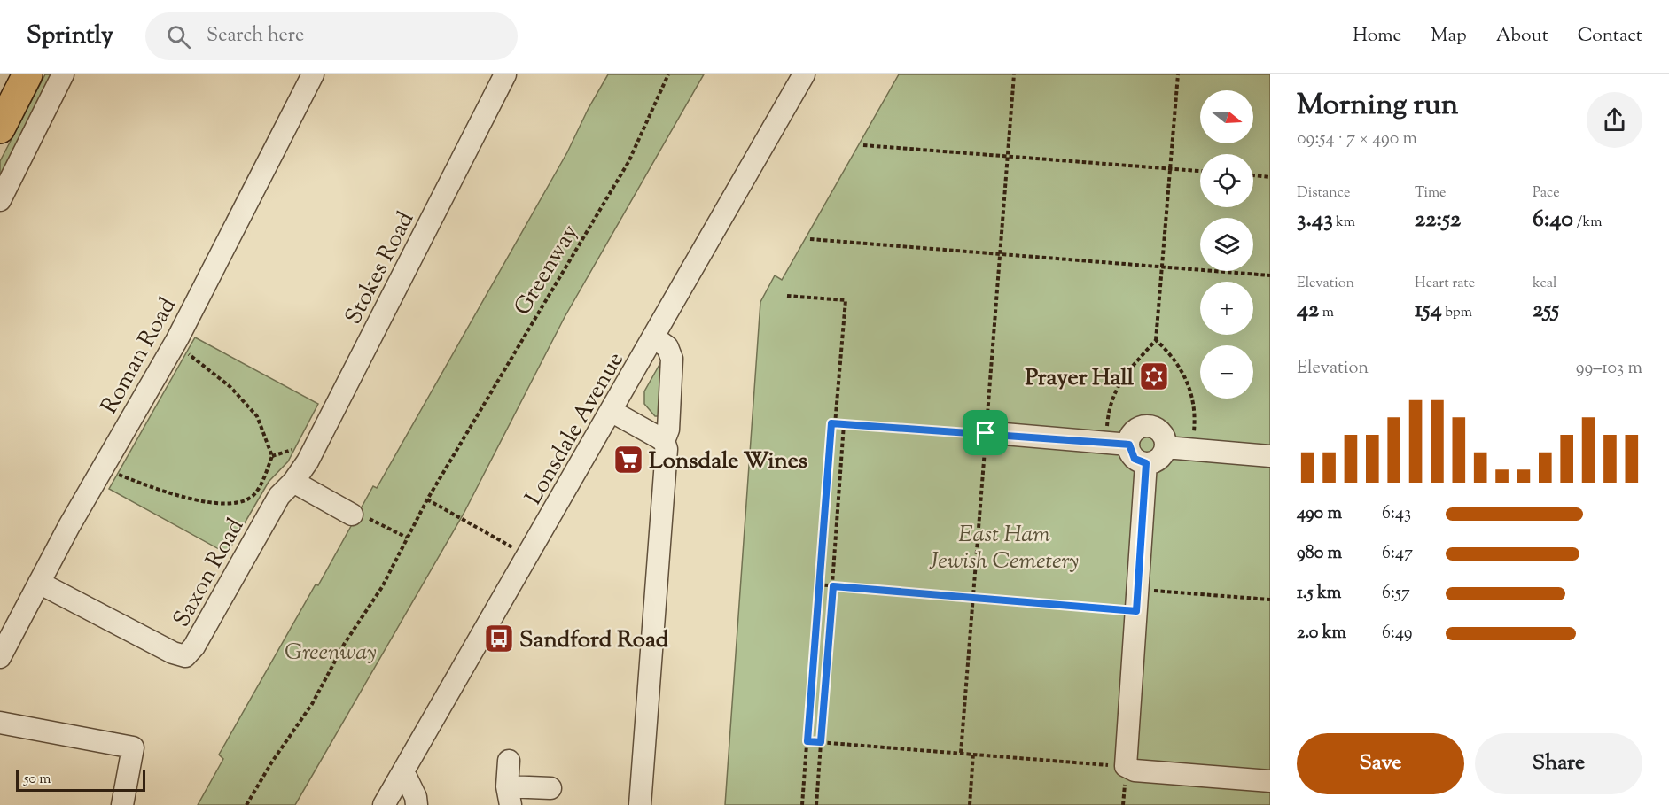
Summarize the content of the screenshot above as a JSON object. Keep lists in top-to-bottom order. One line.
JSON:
{"streets":{"street":["Stokes Road","Roman Road","Lonsdale Avenue","Saxon Road"],"path":["Greenway"]},"crossings":[["Stokes Road","Saxon Road"],["Roman Road","Saxon Road"]],"parks":["East Ham Jewish Cemetery","Greenway"],"places":{"synagogue":["Prayer Hall"],"supermarket":["Lonsdale Wines"],"bus stop":["Sandford Road"]},"scale_bar":"50 m","north":"right","page":{"header":"Sprintly","search":"Search here","nav":["Home","Map","About","Contact"],"heading":["Morning run","09:54 · 7 × 490 m"],"map_buttons":["+","−"],"stats":[["Distance","3.43 km"],["Time","22:52"],["Pace","6:40 /km"],["Elevation","42 m"],["Heart rate","154 bpm"],["kcal","255"]],"chart":["Elevation","99–103 m"],"list":[{"name":"490 m","note":"6:43"},{"name":"980 m","note":"6:47"},{"name":"1.5 km","note":"6:57"},{"name":"2.0 km","note":"6:49"}],"buttons":["Save","Share"],"scale":"50 m"}}
